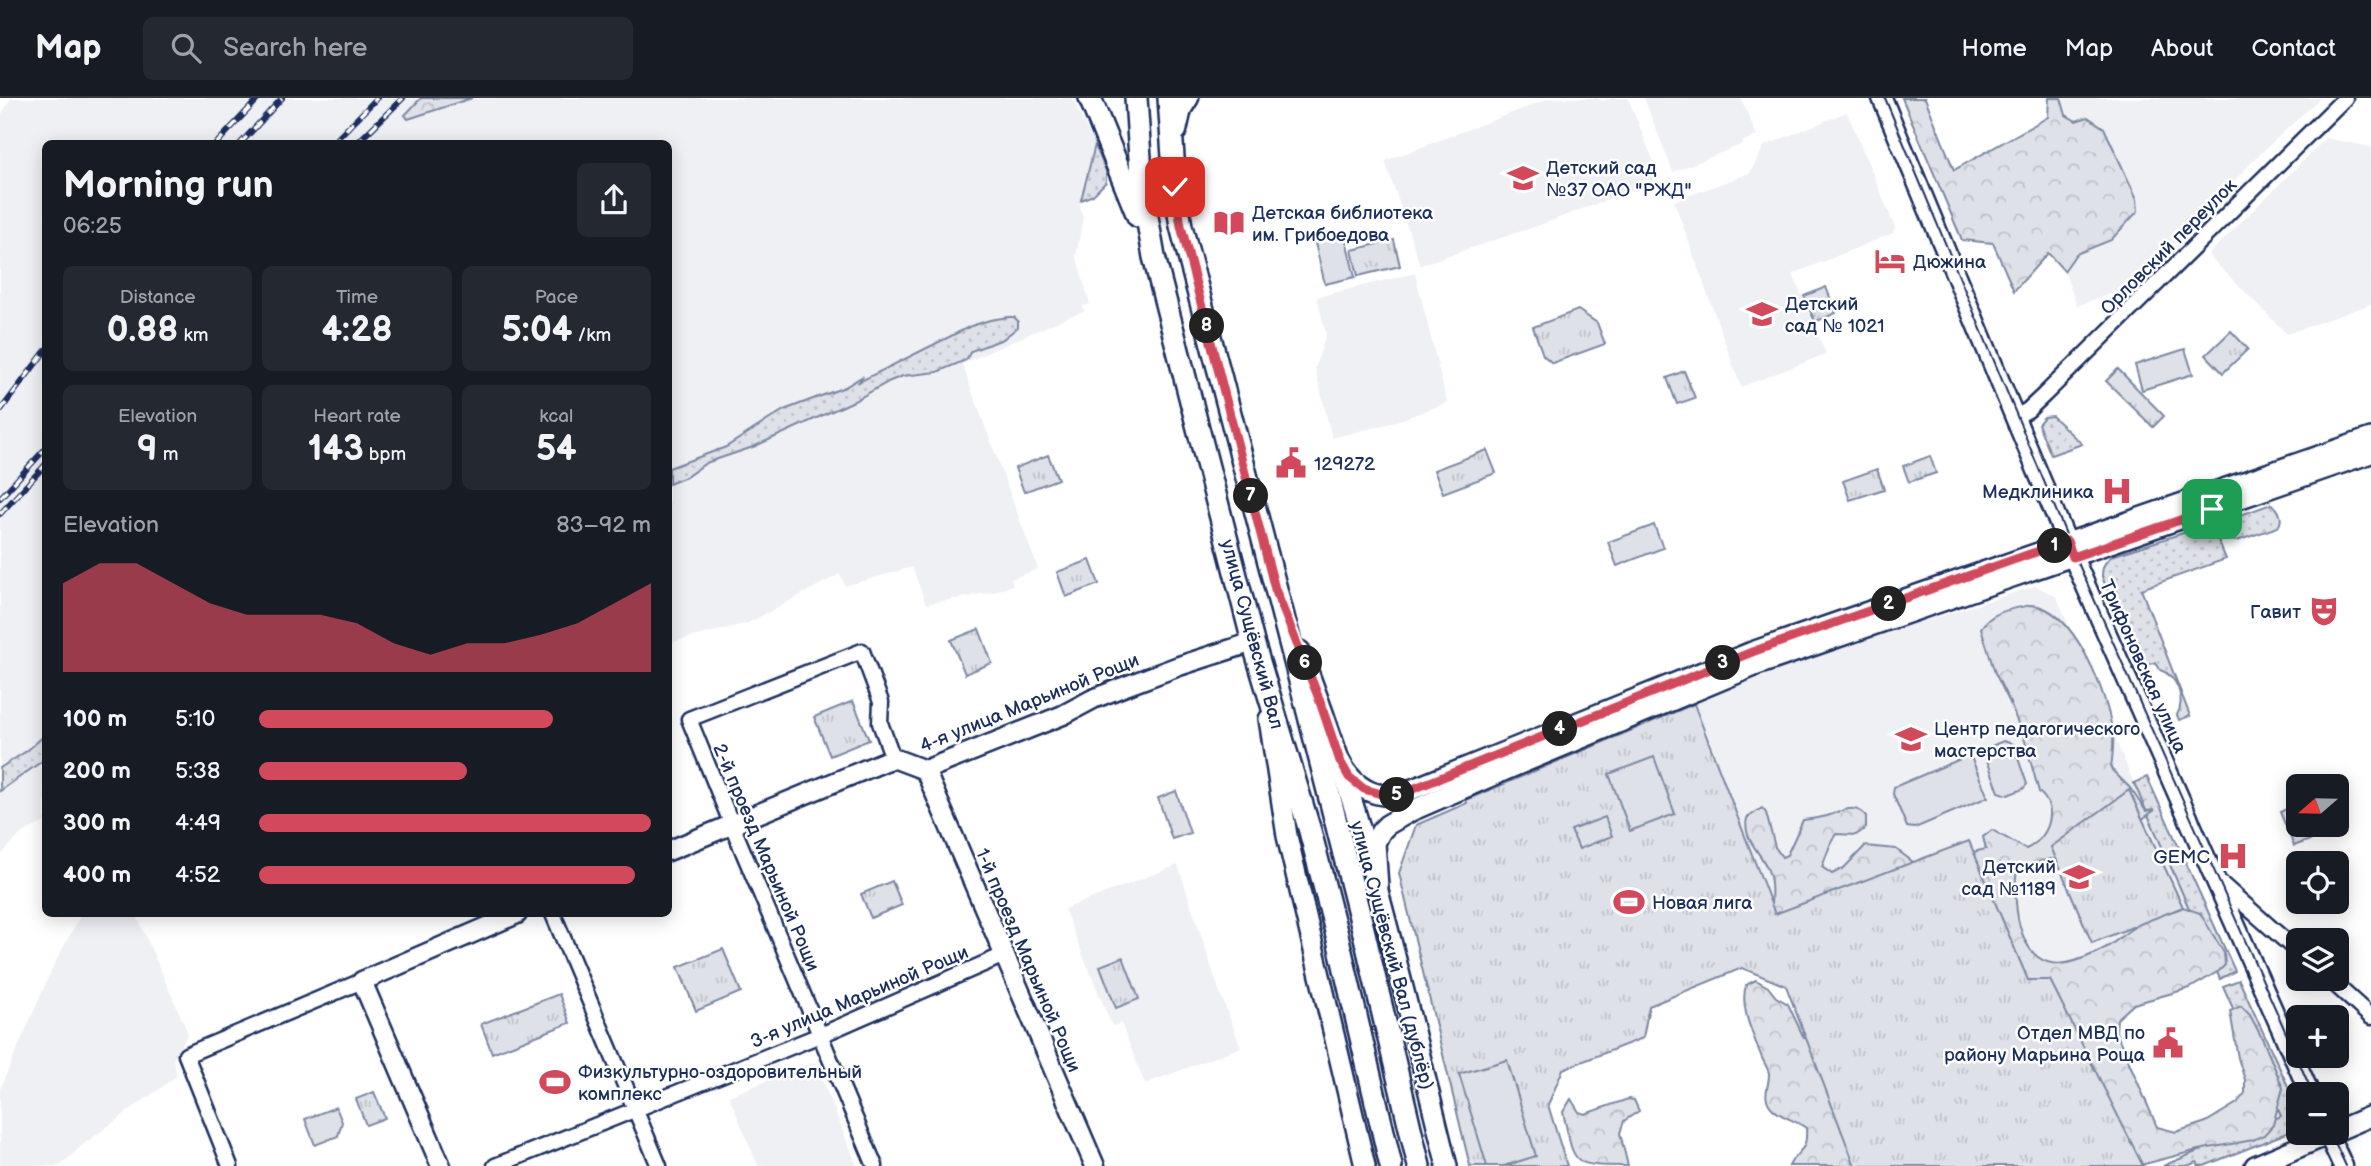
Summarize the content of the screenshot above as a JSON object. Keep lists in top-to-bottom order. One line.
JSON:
{"streets":{"main road":["улица Сущёвский Вал","улица Сущёвский Вал (дублёр)"],"street":["Орловский переулок","Трифоновская улица","4-я улица Марьиной Рощи","2-й проезд Марьиной Рощи","1-й проезд Марьиной Рощи","3-я улица Марьиной Рощи"]},"crossings":[["Орловский переулок","Трифоновская улица"],["улица Сущёвский Вал","4-я улица Марьиной Рощи"],["улица Сущёвский Вал","улица Сущёвский Вал (дублёр)"],["4-я улица Марьиной Рощи","2-й проезд Марьиной Рощи"],["4-я улица Марьиной Рощи","1-й проезд Марьиной Рощи"],["2-й проезд Марьиной Рощи","3-я улица Марьиной Рощи"],["1-й проезд Марьиной Рощи","3-я улица Марьиной Рощи"]],"places":{"school or university":["Детский сад №37 ОАО \"РЖД\"","Детский сад № 1021","Центр педагогического мастерства","Детский сад №1189"],"library":["Детская библиотека им. Грибоедова"],"hotel":["Дюжина"],"public building":["129272","Отдел МВД по району Марьина Роща"],"hospital":["Медклиника","GEMC"],"theatre":["Гавит"],"sports":["Новая лига","Физкультурно-оздоровительный комплекс"]},"north":"left","page":{"header":"Map","search":"Search here","nav":["Home","Map","About","Contact"],"heading":["Morning run","06:25"],"stats":[["Distance","0.88 km"],["Time","4:28"],["Pace","5:04 /km"],["Elevation","9 m"],["Heart rate","143 bpm"],["kcal","54"]],"pins":["8","7","1","2","3","6","4","5"],"chart":["Elevation","83–92 m"],"list":[{"name":"100 m","note":"5:10"},{"name":"200 m","note":"5:38"},{"name":"300 m","note":"4:49"},{"name":"400 m","note":"4:52"}],"map_buttons":["+","−"]}}
